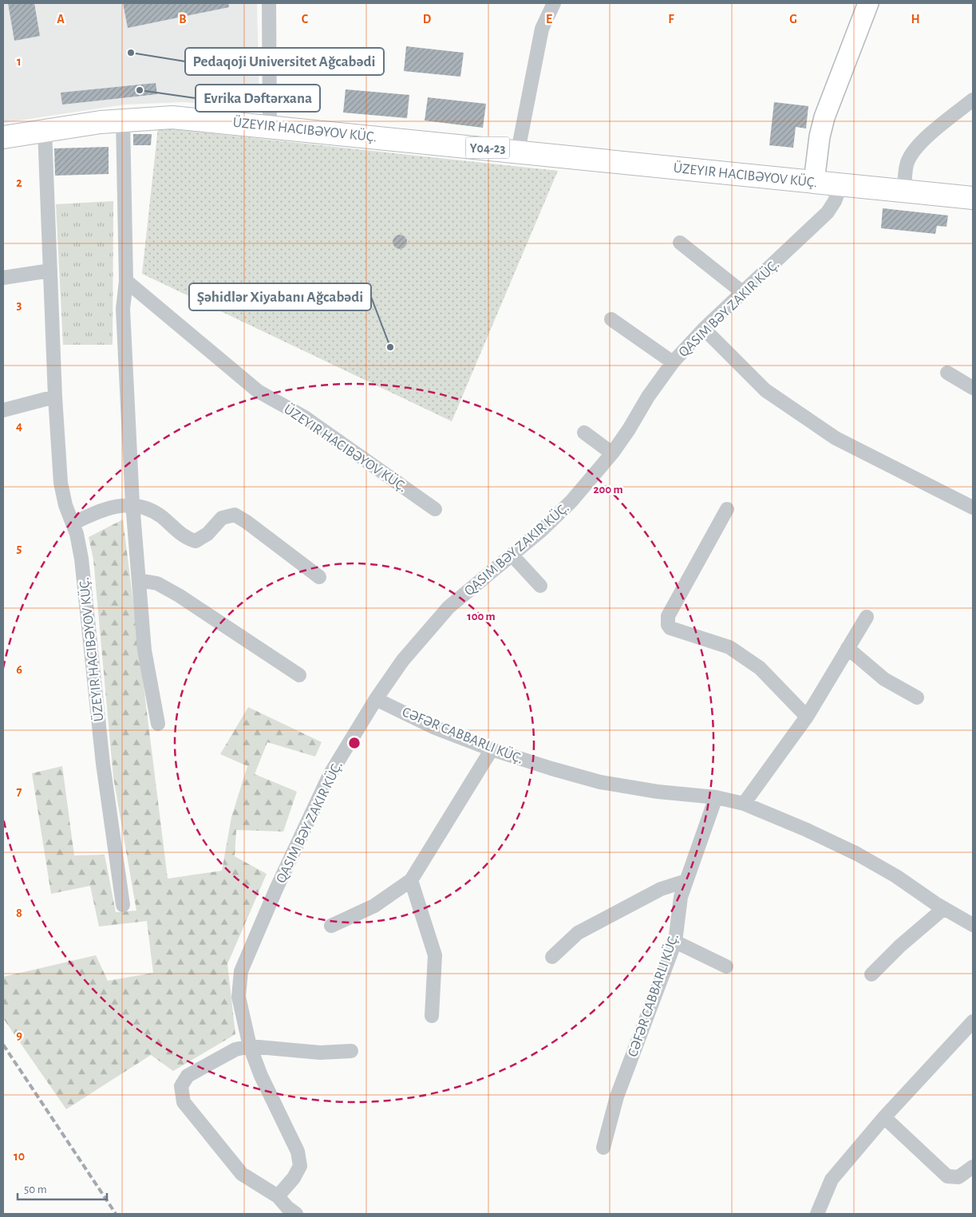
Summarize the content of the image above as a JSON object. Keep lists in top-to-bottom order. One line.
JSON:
{"streets":{"main road":["Y04-23"]},"places":["Pedaqoji Universitet Ağcabədi","Evrika Dəftərxana","Şəhidlər Xiyabanı Ağcabədi"],"scale_bar":"50 m","grid":{"columns":["A","B","C","D","E","F","G","H"],"rows":["1","2","3","4","5","6","7","8","9","10"]},"rings":["200 m","100 m"]}
